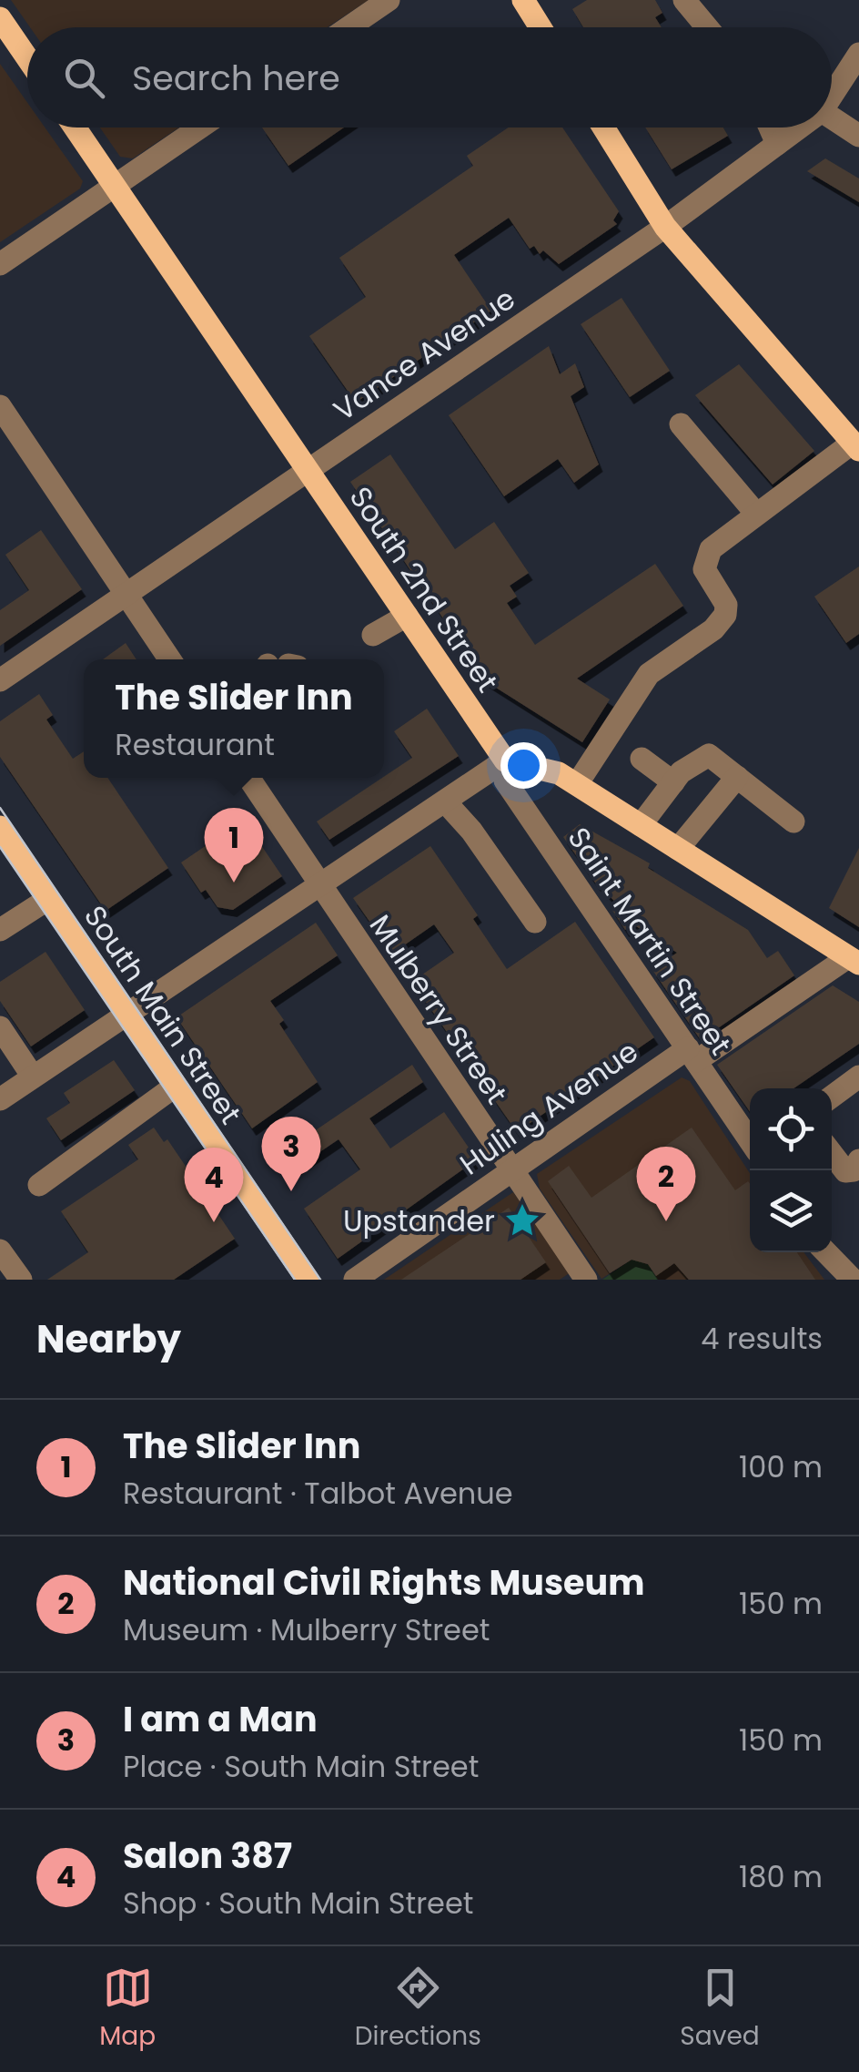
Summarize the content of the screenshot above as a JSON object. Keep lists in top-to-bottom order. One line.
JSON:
{"streets":{"main road":["South 2nd Street","South Main Street"],"street":["Vance Avenue","Saint Martin Street","Mulberry Street","Huling Avenue"]},"crossings":[["Vance Avenue","South 2nd Street"],["South 2nd Street","Saint Martin Street"],["Saint Martin Street","Huling Avenue"],["Mulberry Street","Huling Avenue"]],"places":{"place":["Upstander"]},"page":{"search":"Search here","popup":["The Slider Inn","Restaurant"],"pins":["1","3","2","4"],"heading":["Nearby","4 results"],"list":[{"mark":"1","name":"The Slider Inn","note":"Restaurant · Talbot Avenue","value":"100 m"},{"mark":"2","name":"National Civil Rights Museum","note":"Museum · Mulberry Street","value":"150 m"},{"mark":"3","name":"I am a Man","note":"Place · South Main Street","value":"150 m"},{"mark":"4","name":"Salon 387","note":"Shop · South Main Street","value":"180 m"}],"nav":["Map","Directions","Saved"]}}
